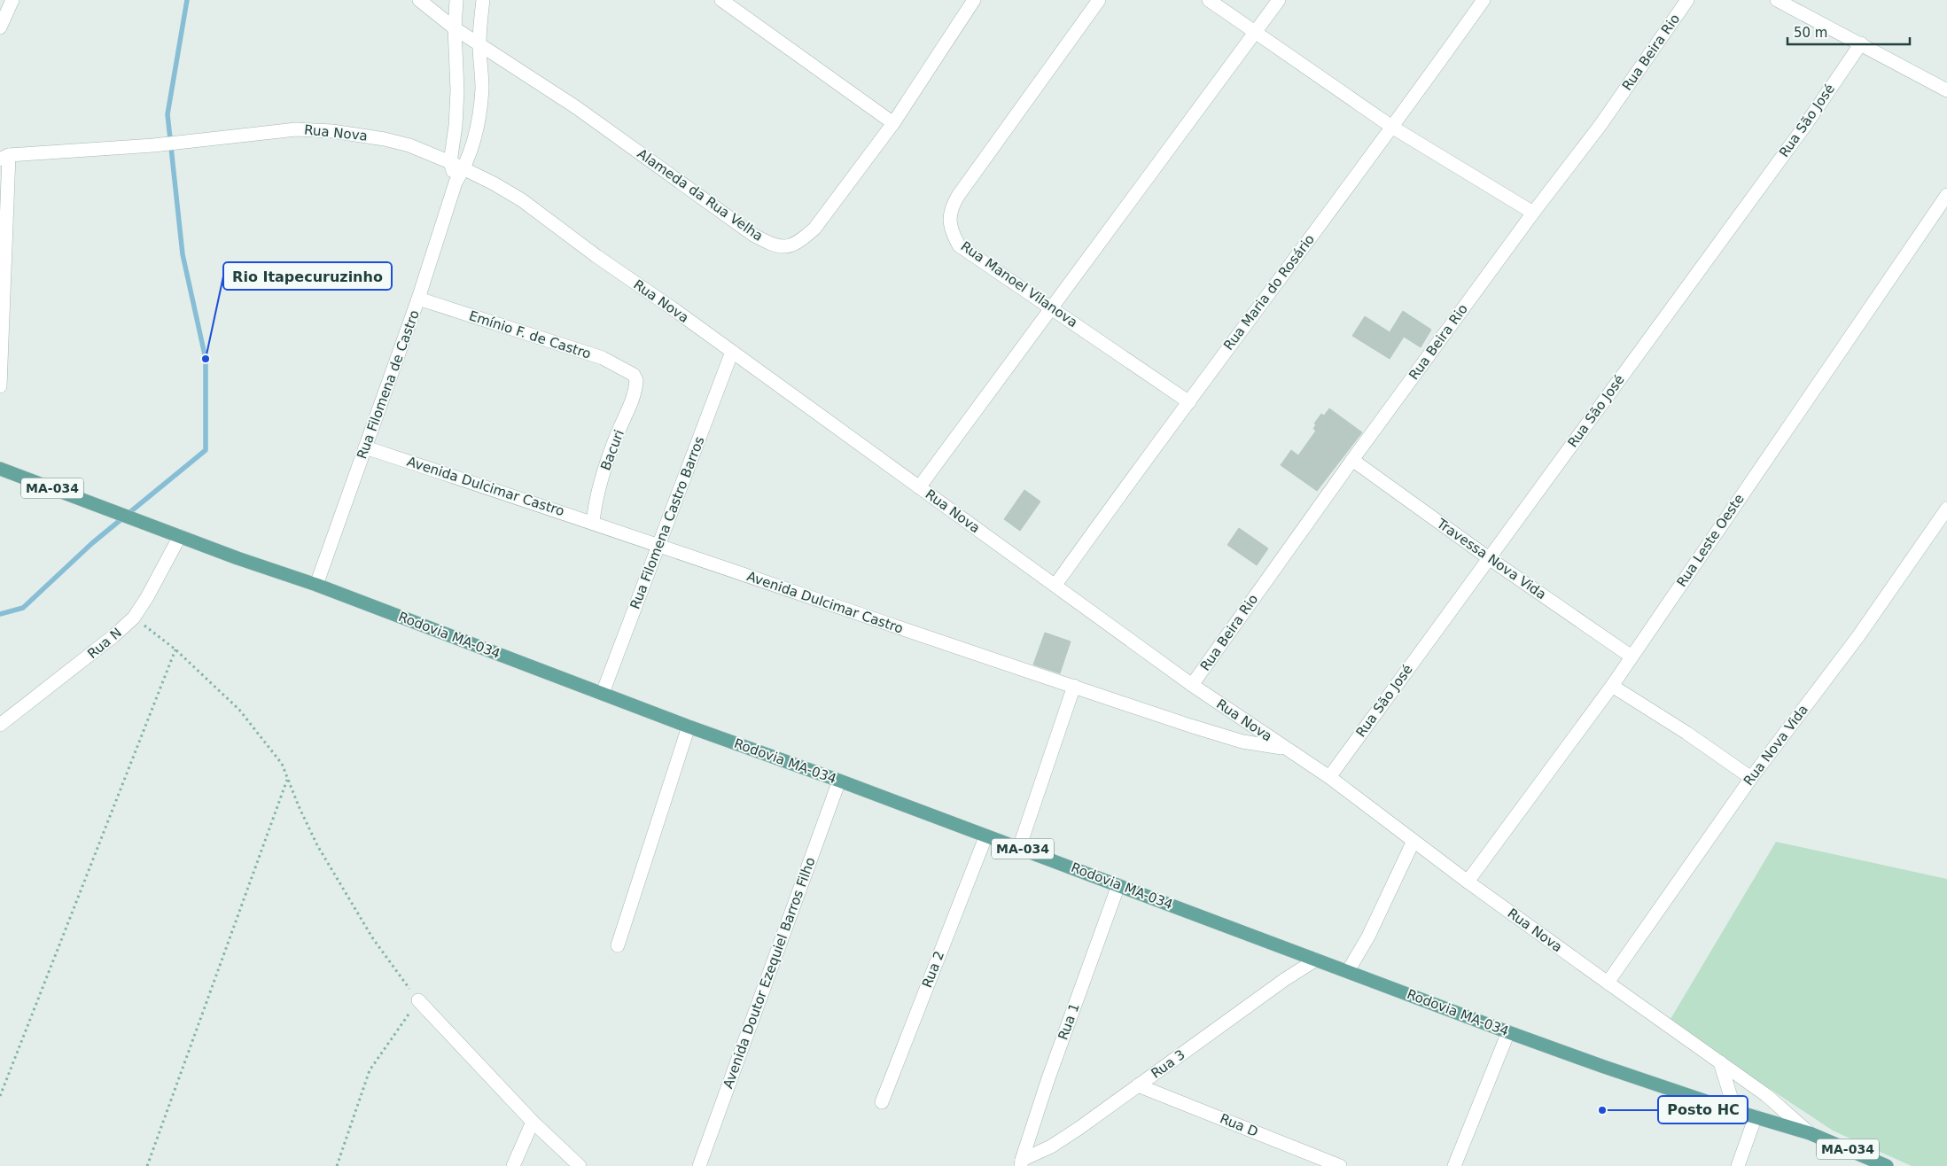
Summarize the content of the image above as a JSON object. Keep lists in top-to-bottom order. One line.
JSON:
{"streets":{"main road":["MA-034","Rodovia MA-034"],"street":["Rua Beira Rio","Rua São José","Rua Nova","Alameda da Rua Velha","Rua Manoel Vilanova","Rua Maria do Rosário","Emínio F. de Castro","Rua Filomena de Castro","Bacuri","Avenida Dulcimar Castro","Rua Filomena Castro Barros","Rua Leste Oeste","Travessa Nova Vida","Rua N","Rua Nova Vida","Rua 2","Avenida Doutor Ezequiel Barros Filho","Rua 1","Rua 3","Rua D"]},"crossings":[["Rua Beira Rio","Rua Nova"],["Rua Beira Rio","Travessa Nova Vida"],["Rua São José","Rua Nova"],["Rua São José","Travessa Nova Vida"],["Rua Nova","Rua Maria do Rosário"],["Rua Nova","Avenida Dulcimar Castro"],["Rua Nova","MA-034"],["Rua Nova","Rua Filomena Castro Barros"],["Rua Nova","Rua Leste Oeste"],["Rua Nova","Rodovia MA-034"],["Rua Nova","Rua Nova Vida"],["Rua Manoel Vilanova","Rua Maria do Rosário"],["Emínio F. de Castro","Rua Filomena de Castro"],["Emínio F. de Castro","Bacuri"],["Rua Filomena de Castro","Avenida Dulcimar Castro"],["Rua Filomena de Castro","Rodovia MA-034"],["Bacuri","Avenida Dulcimar Castro"],["Avenida Dulcimar Castro","Rua Filomena Castro Barros"],["MA-034","Rodovia MA-034"],["MA-034","Rua N"],["Rua Filomena Castro Barros","Rodovia MA-034"],["Rua Leste Oeste","Travessa Nova Vida"],["Rodovia MA-034","Rua N"],["Rodovia MA-034","Rua 2"],["Rodovia MA-034","Avenida Doutor Ezequiel Barros Filho"],["Rodovia MA-034","Rua 1"],["Rodovia MA-034","Rua 3"],["Rua 1","Rua 3"],["Rua 3","Rua D"]],"places":["Rio Itapecuruzinho","Posto HC"],"scale_bar":"50 m"}
